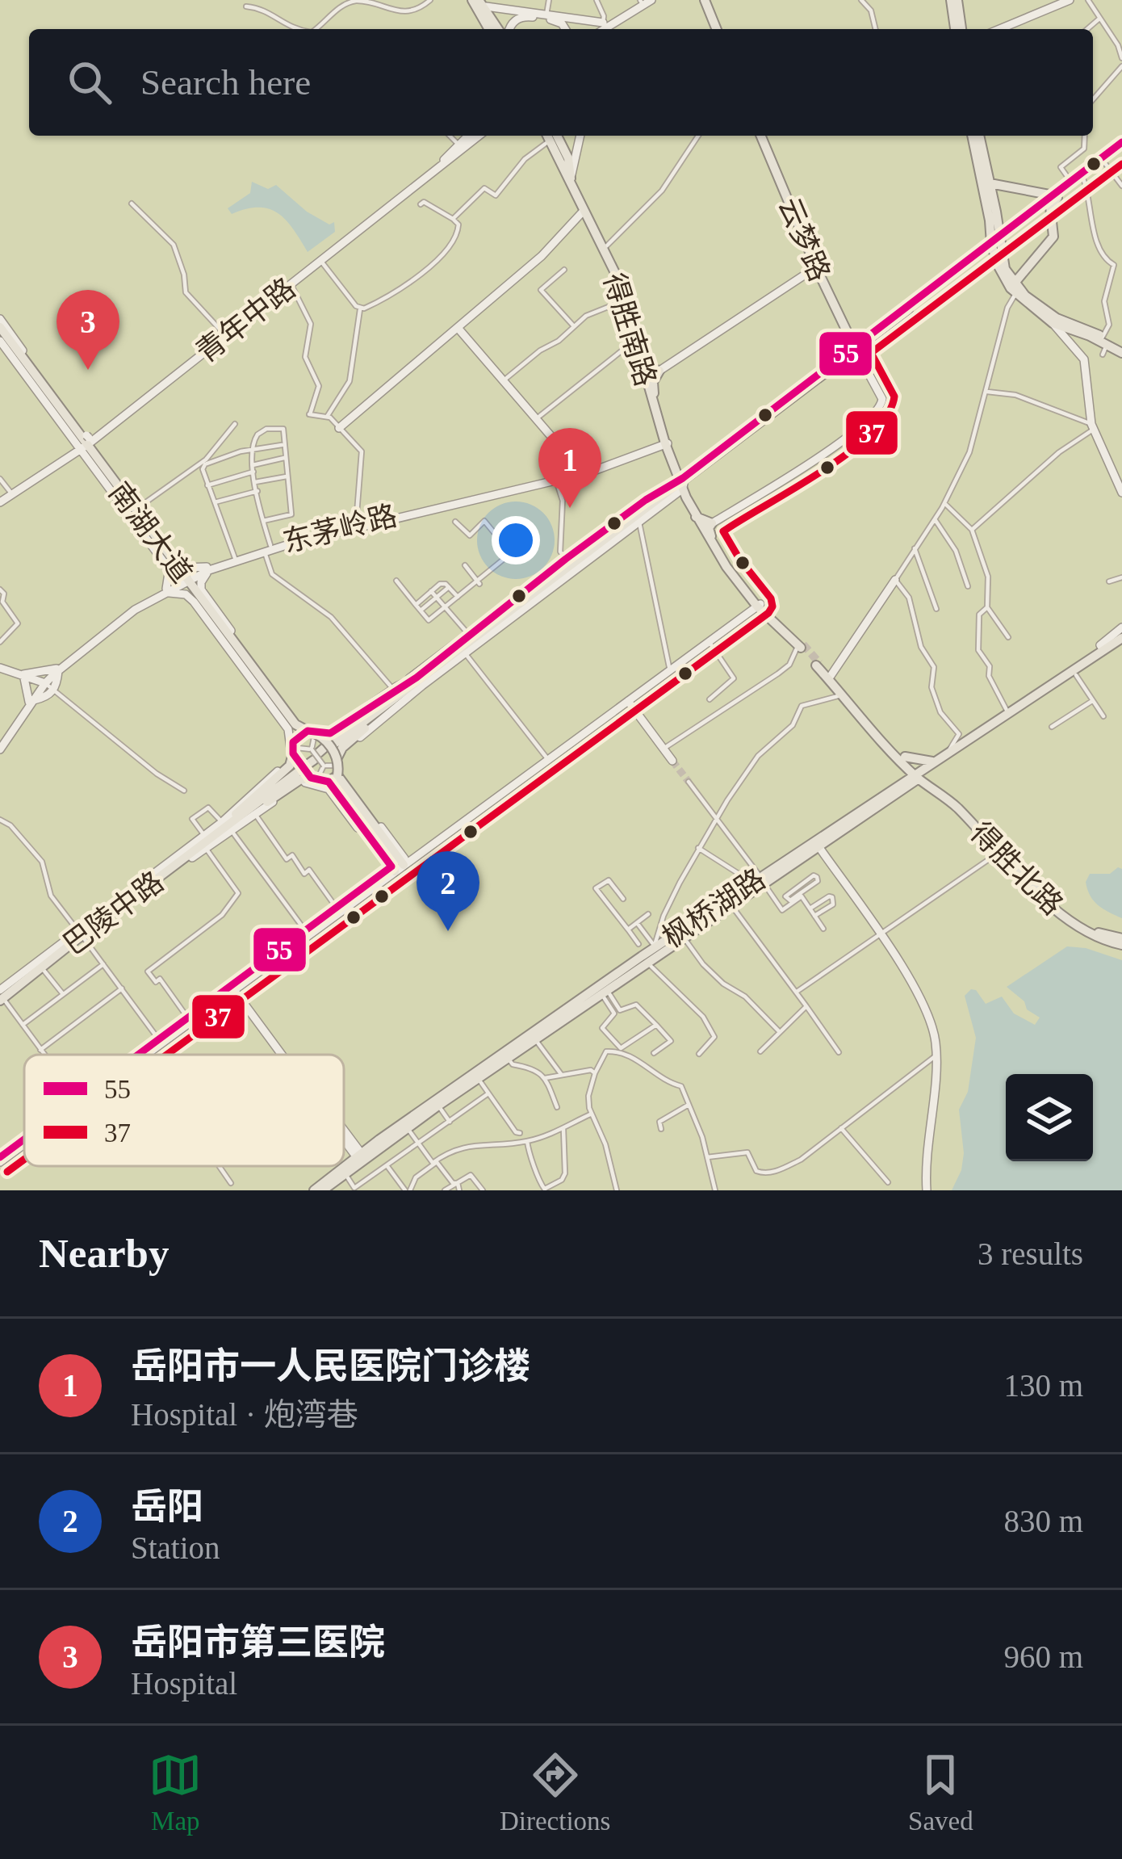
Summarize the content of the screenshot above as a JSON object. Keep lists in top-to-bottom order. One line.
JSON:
{"streets":{"main road":["云梦路","青年中路","得胜南路","东茅岭路","南湖大道","得胜北路","枫桥湖路","巴陵中路"]},"crossings":[["青年中路","南湖大道"],["得胜南路","东茅岭路"],["得胜南路","巴陵中路"],["东茅岭路","南湖大道"],["南湖大道","巴陵中路"],["得胜北路","枫桥湖路"]],"lines":["transit line 55","transit line 37"],"legend":["55","37"],"page":{"search":"Search here","pins":["3","1","2"],"heading":["Nearby","3 results"],"list":[{"mark":"1","name":"岳阳市一人民医院门诊楼","note":"Hospital · 炮湾巷","value":"130 m"},{"mark":"2","name":"岳阳","note":"Station","value":"830 m"},{"mark":"3","name":"岳阳市第三医院","note":"Hospital","value":"960 m"}],"nav":["Map","Directions","Saved"]}}
